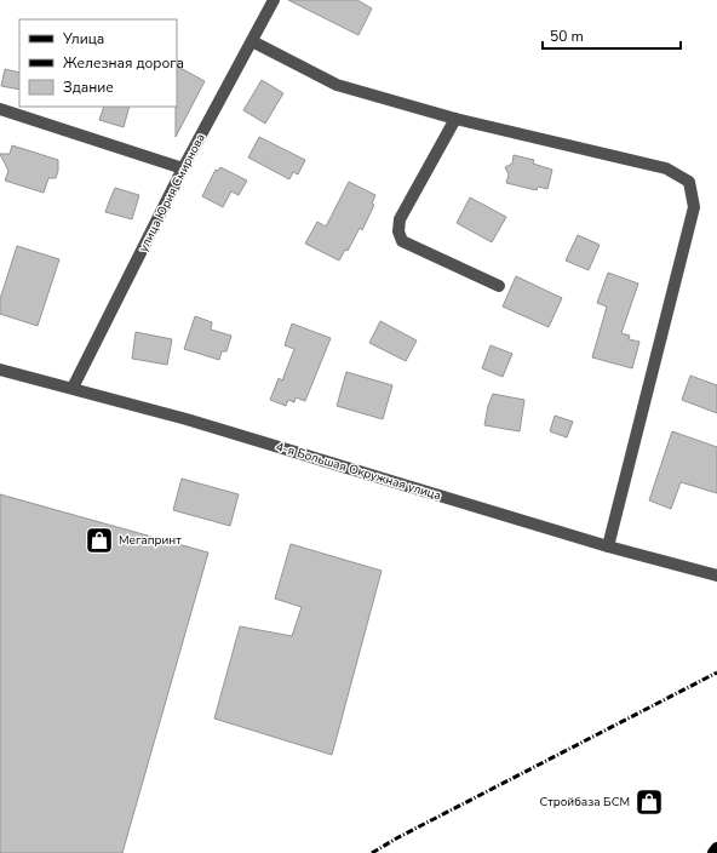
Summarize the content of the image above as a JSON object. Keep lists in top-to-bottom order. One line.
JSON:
{"streets":{"street":["улица Юрия Смирнова","4-я Большая Окружная улица"]},"crossings":[["улица Юрия Смирнова","4-я Большая Окружная улица"]],"places":{"shop":["Мегапринт","Стройбаза БСМ"]},"legend":["Улица","Железная дорога","Здание"],"scale_bar":"50 m"}
